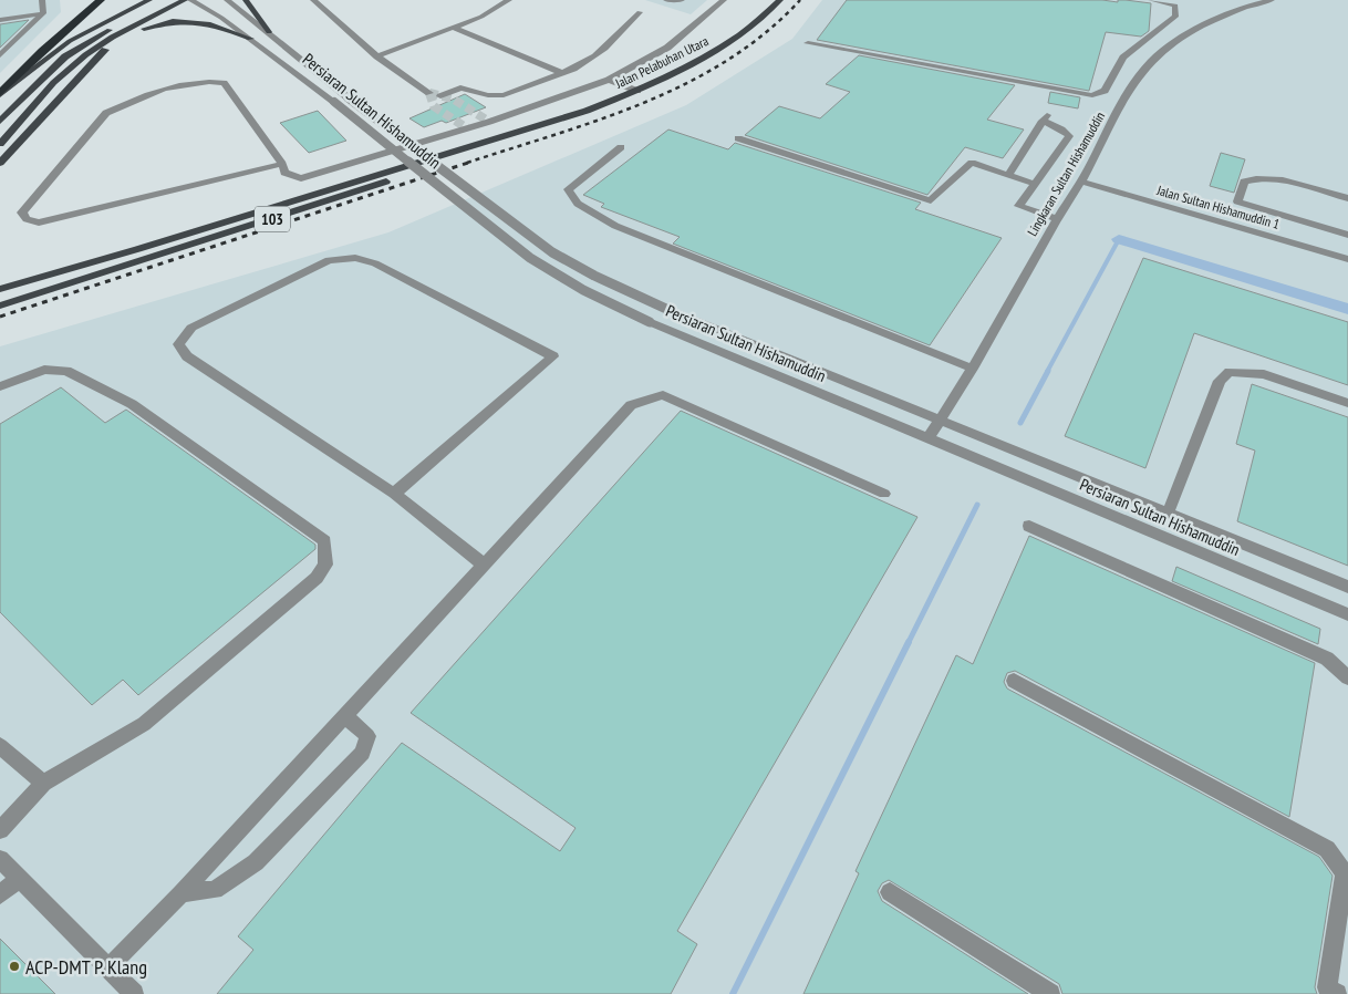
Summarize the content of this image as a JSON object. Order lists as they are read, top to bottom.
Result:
{
  "streets": {
    "main road": ["Jalan Pelabuhan Utara", "103"],
    "street": ["Persiaran Sultan Hishamuddin", "Lingkaran Sultan Hishamuddin", "Jalan Sultan Hishamuddin 1"]
  },
  "crossings": [
    ["Jalan Pelabuhan Utara", "103"],
    ["Persiaran Sultan Hishamuddin", "Lingkaran Sultan Hishamuddin"],
    ["Lingkaran Sultan Hishamuddin", "Jalan Sultan Hishamuddin 1"]
  ],
  "places": ["ACP-DMT P. Klang"]
}
